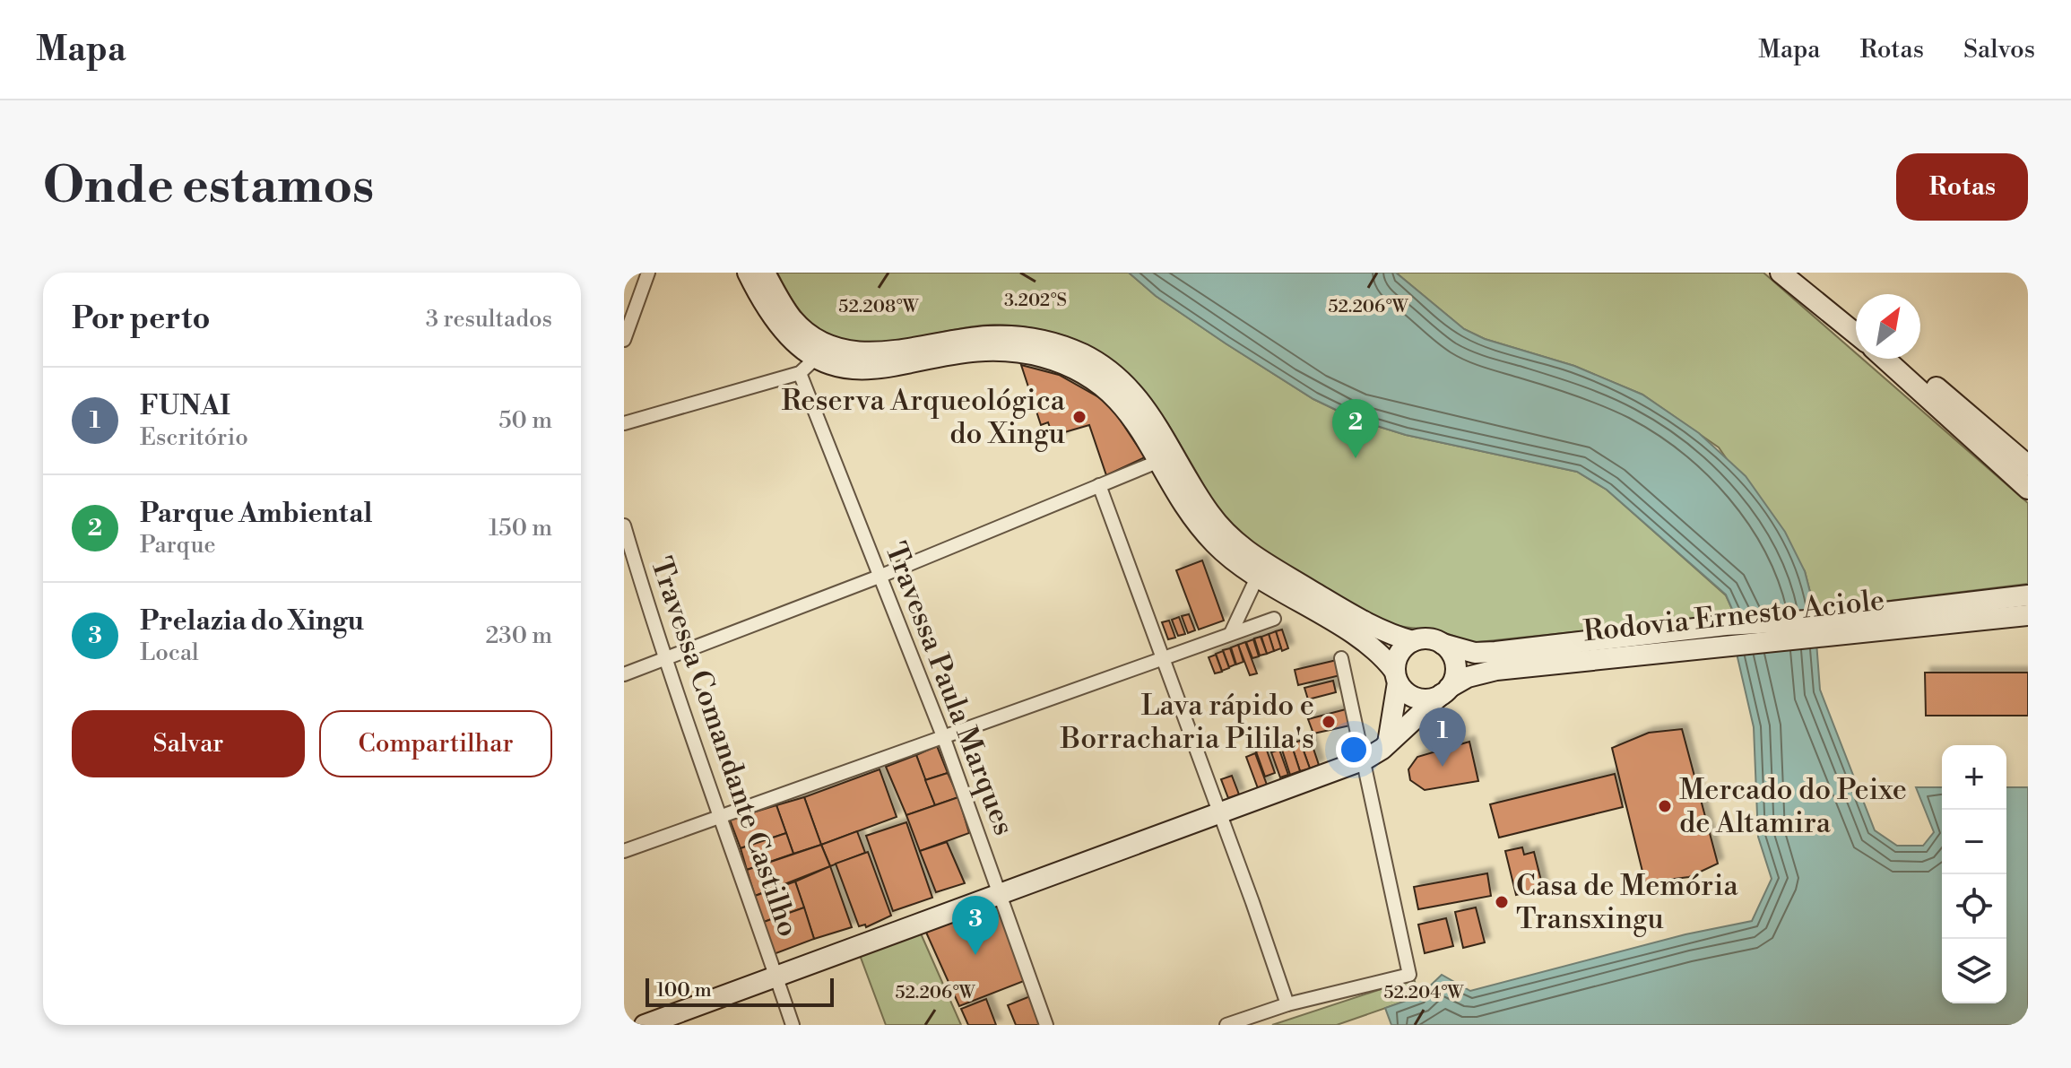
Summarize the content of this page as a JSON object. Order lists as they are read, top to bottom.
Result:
{
  "streets": {
    "main road": ["Rodovia Ernesto Aciole"],
    "street": ["Travessa Paula Marques", "Travessa Comandante Castilho"]
  },
  "places": [
    "Reserva Arqueológica do Xingu",
    "Lava rápido e Borracharia Pilila's",
    "Mercado do Peixe de Altamira",
    "Casa de Memória Transxingu"
  ],
  "scale_bar": "100 m",
  "north": "top right",
  "page": {
    "header": "Mapa",
    "nav": ["Mapa", "Rotas", "Salvos"],
    "buttons": [
      "Rotas",
      ["Salvar", "Compartilhar"]
    ],
    "title": "Onde estamos",
    "heading": ["Por perto", "3 resultados"],
    "list": [
      {
        "mark": "1",
        "name": "FUNAI",
        "note": "Escritório",
        "value": "50 m"
      },
      {
        "mark": "2",
        "name": "Parque Ambiental",
        "note": "Parque",
        "value": "150 m"
      },
      {
        "mark": "3",
        "name": "Prelazia do Xingu",
        "note": "Local",
        "value": "230 m"
      }
    ],
    "pins": ["2", "1", "3"],
    "map_buttons": ["+", "−"],
    "scale": "100 m"
  },
  "coordinates": [
    "3.202°S",
    "52.208°W",
    "52.206°W",
    "52.204°W"
  ]
}
